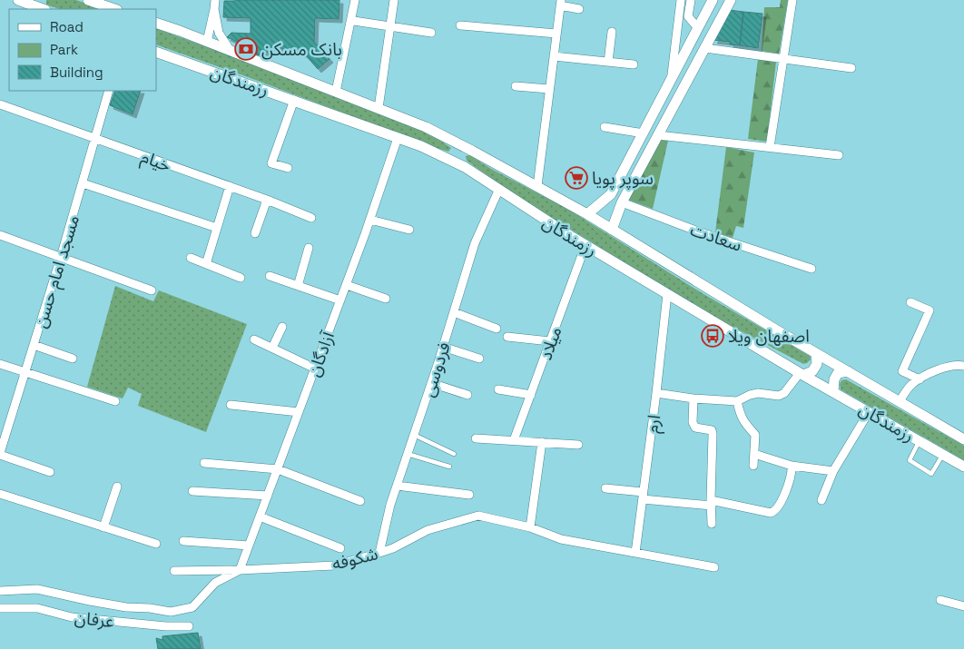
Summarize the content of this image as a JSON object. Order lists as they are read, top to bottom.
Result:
{
  "streets": {
    "main road": ["رزمندگان"],
    "street": [
      "خیام",
      "سعادت",
      "مسجد امام حسن",
      "میلاد",
      "آزادگان",
      "فردوسی",
      "ارم",
      "شکوفه",
      "عرفان"
    ]
  },
  "crossings": [
    ["رزمندگان", "میلاد"],
    ["رزمندگان", "آزادگان"],
    ["رزمندگان", "فردوسی"],
    ["رزمندگان", "ارم"],
    ["خیام", "مسجد امام حسن"],
    ["آزادگان", "شکوفه"],
    ["فردوسی", "شکوفه"],
    ["ارم", "شکوفه"]
  ],
  "places": {
    "bank": ["بانک مسکن"],
    "supermarket": ["سوپر پویا"],
    "bus stop": ["اصفهان ویلا"]
  },
  "legend": ["Road", "Park", "Building"]
}
